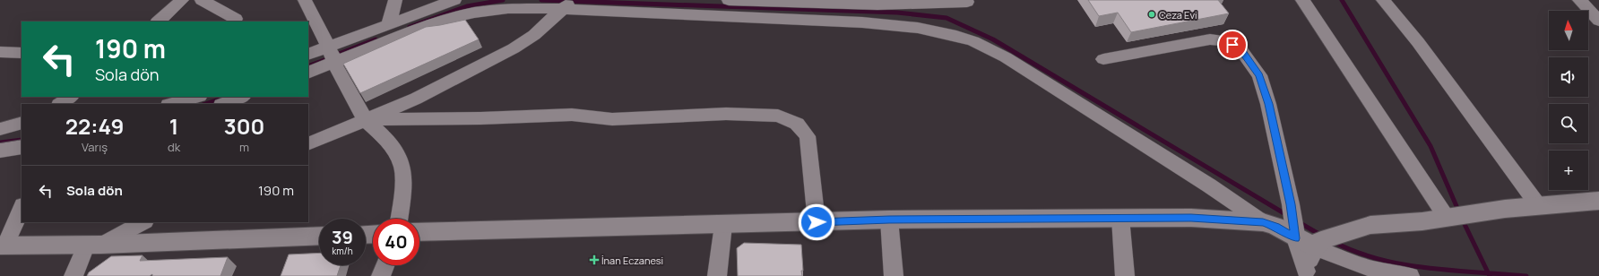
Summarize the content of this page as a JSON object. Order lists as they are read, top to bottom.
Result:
{
  "places": {
    "other": ["Ceza Evi"],
    "health": ["İnan Eczanesi"]
  },
  "north": "top",
  "page": {
    "map_buttons": "+",
    "turn": ["190 m", "Sola dön"],
    "eta": [
      "22:49",
      "Varış",
      "1",
      "dk",
      "300",
      "m"
    ],
    "list": [
      {
        "name": "Sola dön",
        "value": "190 m"
      }
    ],
    "speed": "39 km/h",
    "limit": "40"
  }
}
